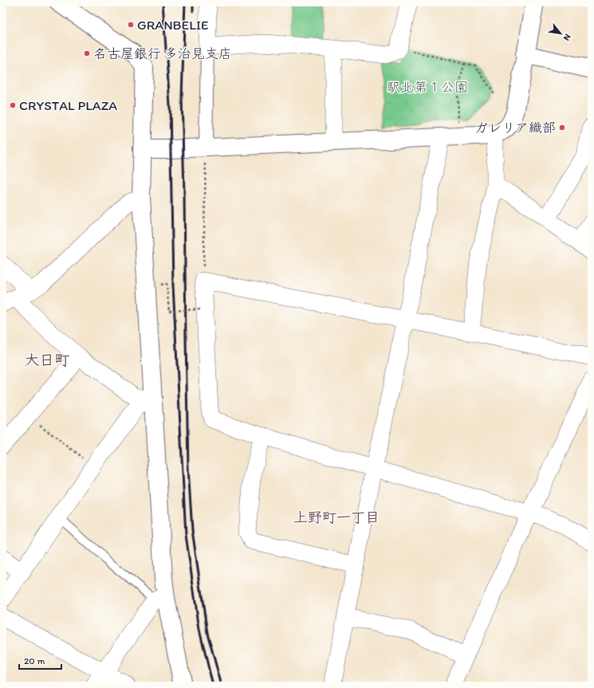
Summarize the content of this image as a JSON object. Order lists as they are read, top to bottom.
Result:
{
  "districts": ["大日町", "上野町一丁目"],
  "parks": ["駅北第１公園"],
  "places": [
    "GRANBELIE",
    "名古屋銀行 多治見支店",
    "CRYSTAL PLAZA",
    "ガレリア織部"
  ],
  "scale_bar": "20 m",
  "north": "bottom right"
}
